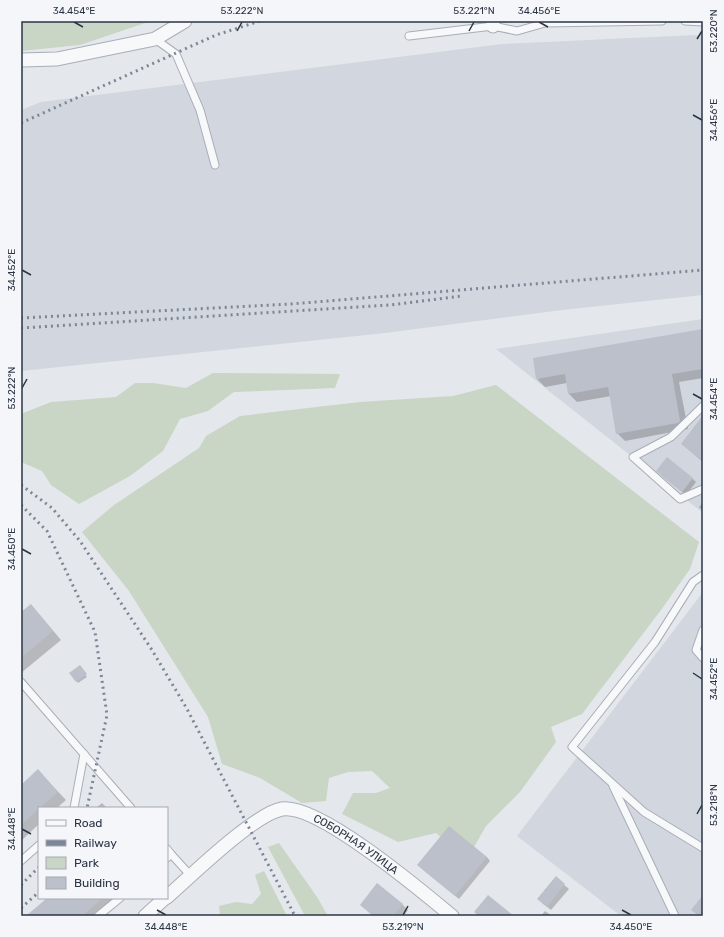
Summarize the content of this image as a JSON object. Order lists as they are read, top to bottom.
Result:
{
  "streets": {
    "street": ["СОБОРНАЯ УЛИЦА"]
  },
  "legend": [
    "Road",
    "Railway",
    "Park",
    "Building"
  ],
  "coordinates": [
    "34.454°E",
    "53.222°N",
    "53.221°N",
    "34.456°E",
    "53.220°N",
    "34.452°E",
    "34.450°E",
    "53.218°N",
    "34.448°E",
    "53.219°N"
  ]
}
